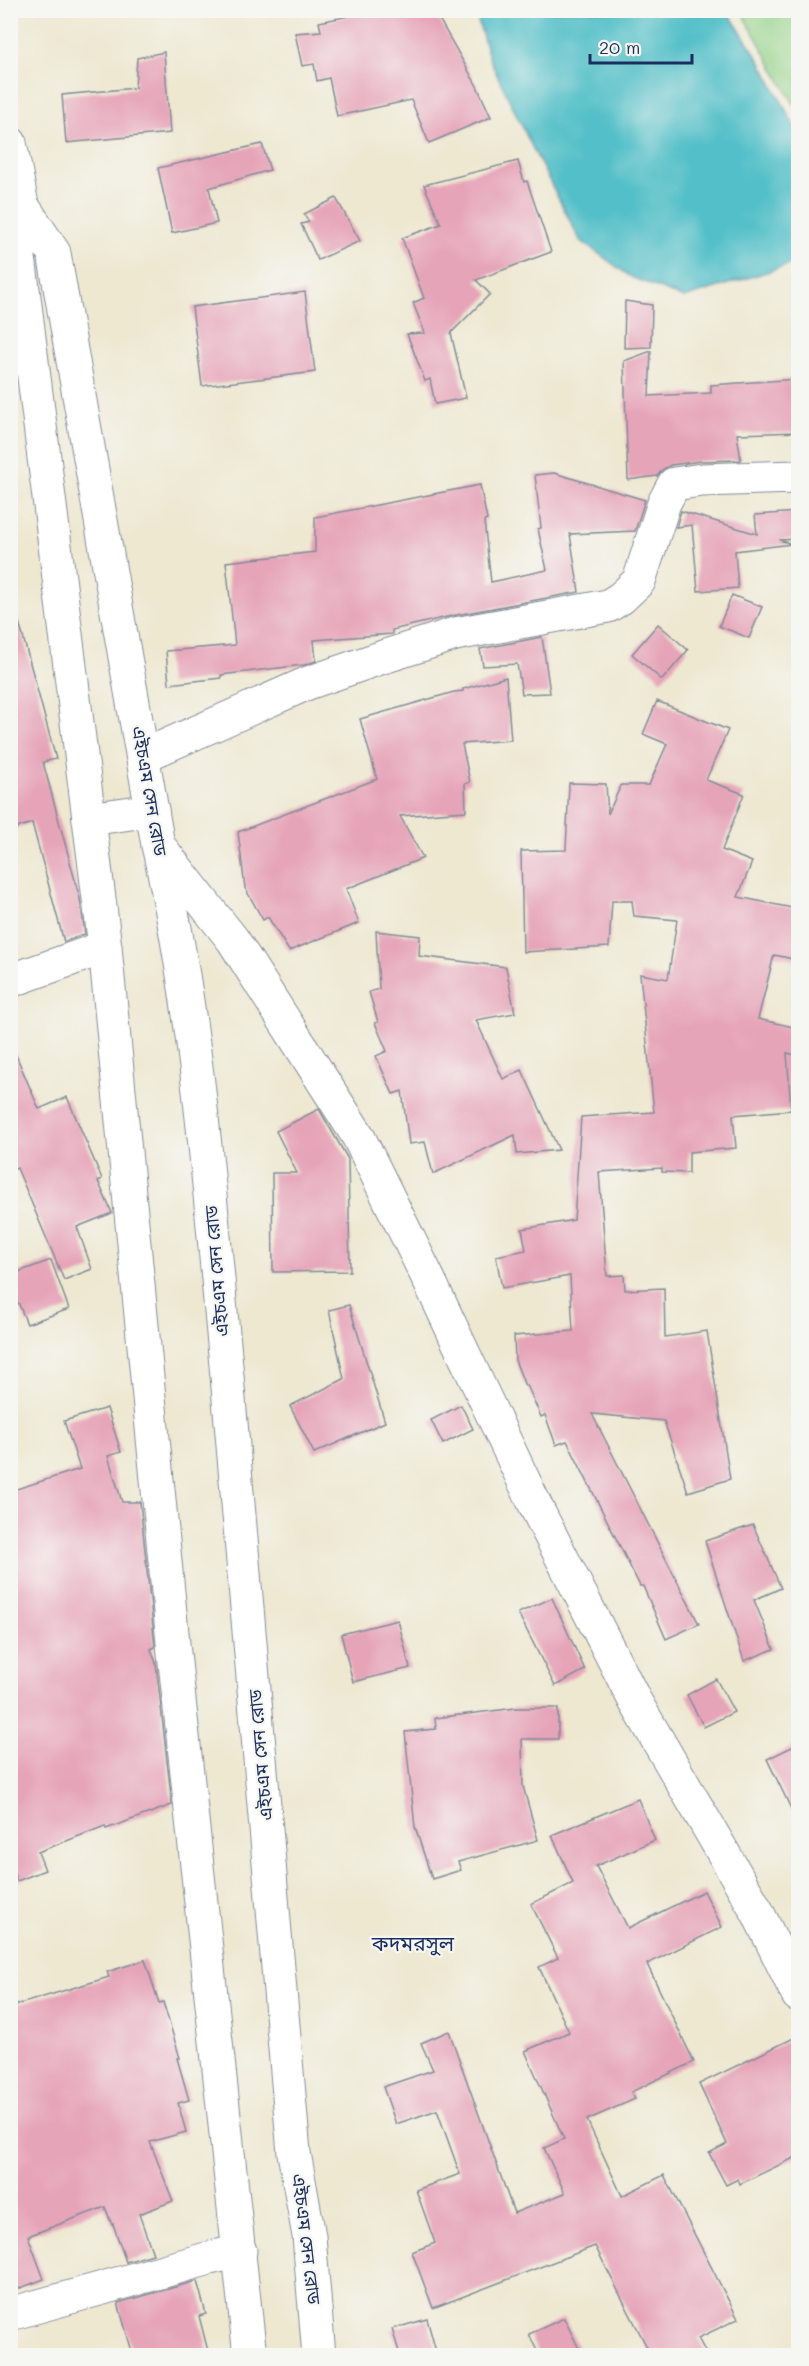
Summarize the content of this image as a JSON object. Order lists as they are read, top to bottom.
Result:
{
  "streets": {
    "main road": ["এইচএম সেন রোড"]
  },
  "districts": ["কদমরসুল"],
  "scale_bar": "20 m"
}
